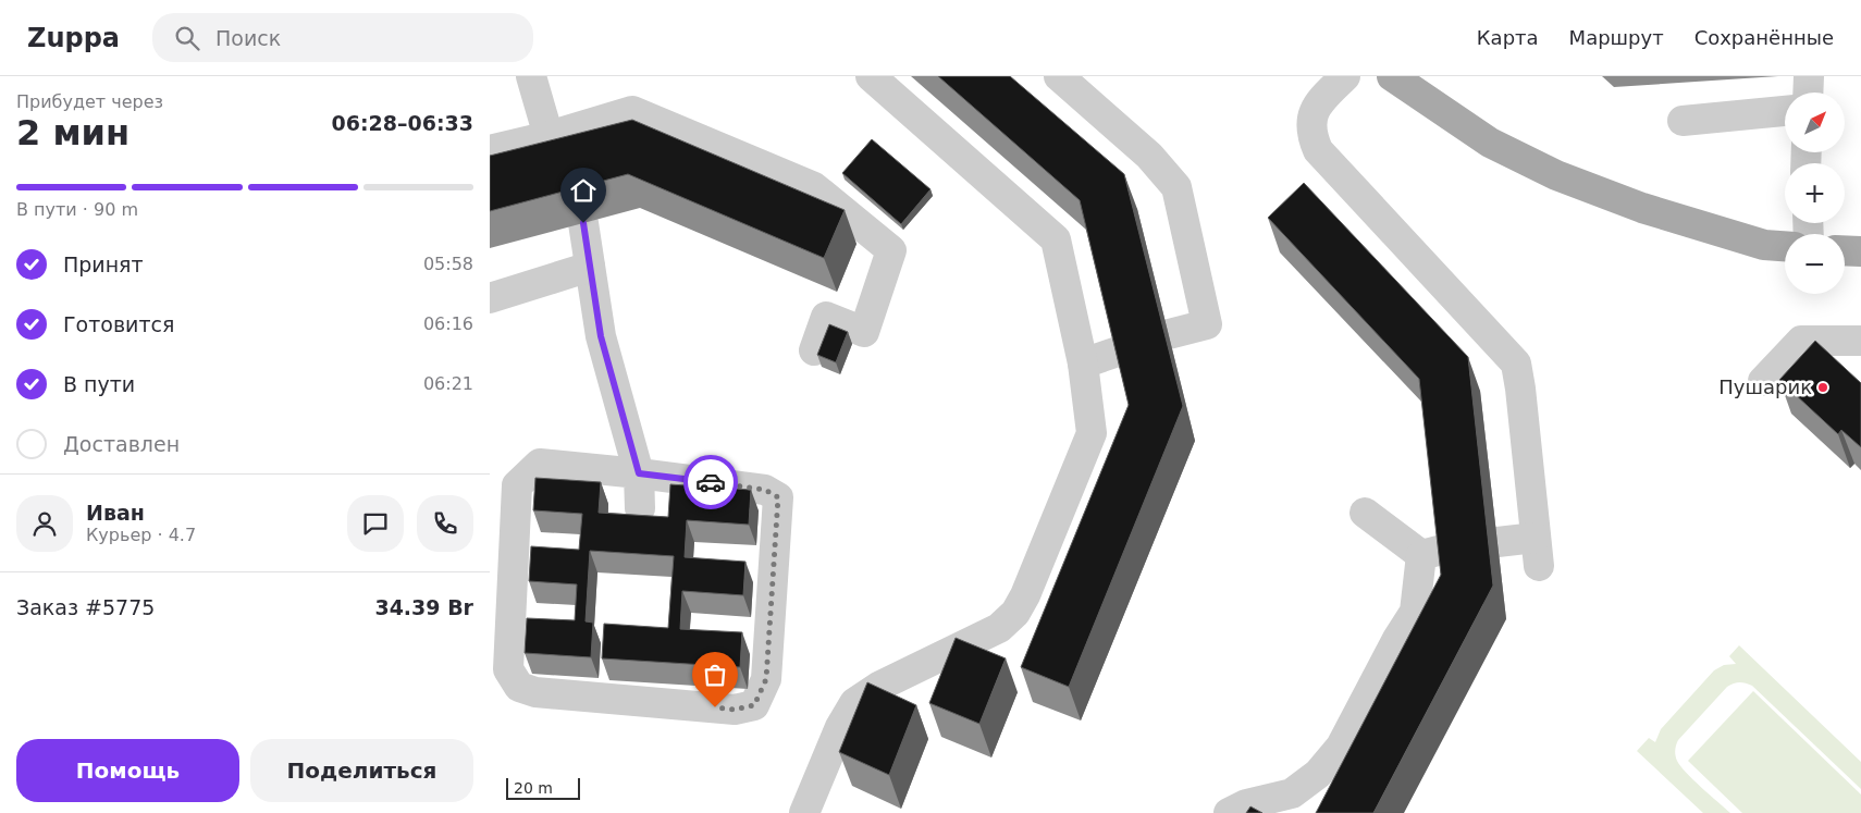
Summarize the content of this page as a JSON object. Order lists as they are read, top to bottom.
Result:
{
  "places": ["Пушарик"],
  "scale_bar": "20 m",
  "north": "top right",
  "page": {
    "header": "Zuppa",
    "search": "Поиск",
    "nav": ["Карта", "Маршрут", "Сохранённые"],
    "heading": ["2 мин", "Прибудет через", "06:28–06:33"],
    "panel": [
      "Иван",
      "Курьер · 4.7",
      "Заказ #5775",
      "34.39 Br"
    ],
    "map_buttons": ["+", "−"],
    "bar": "В пути · 90 m",
    "list": [
      ["Принят", "05:58"],
      ["Готовится", "06:16"],
      ["В пути", "06:21"],
      "Доставлен"
    ],
    "buttons": ["Помощь", "Поделиться"],
    "scale": "20 m"
  }
}
